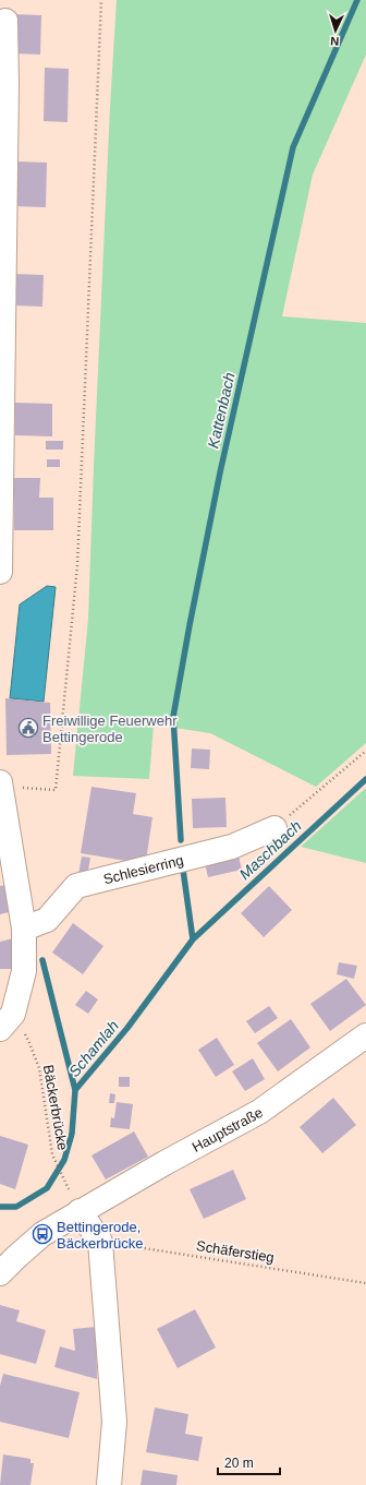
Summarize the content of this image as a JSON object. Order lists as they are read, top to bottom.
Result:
{
  "streets": {
    "street": ["Schlesierring", "Hauptstraße"],
    "path": ["Bäckerbrücke", "Schäferstieg"]
  },
  "water": ["Kattenbach", "Maschbach", "Schamlah"],
  "places": {
    "public building": ["Freiwillige Feuerwehr Bettingerode"],
    "bus stop": ["Bettingerode, Bäckerbrücke"]
  },
  "scale_bar": "20 m",
  "north": "bottom"
}
